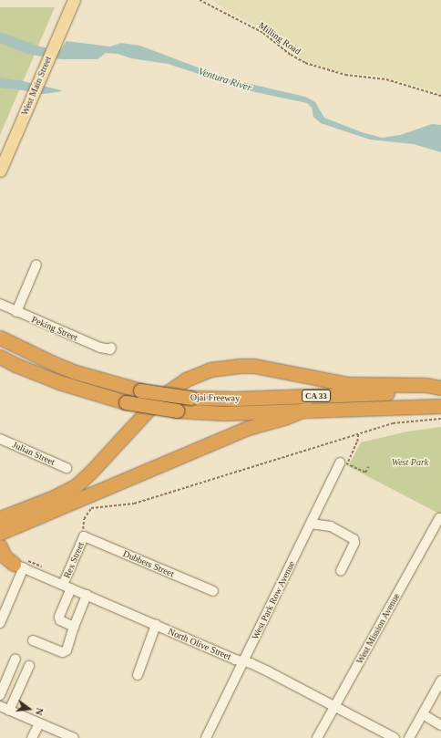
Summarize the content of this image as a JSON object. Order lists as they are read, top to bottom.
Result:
{
  "streets": {
    "highway": ["CA 33", "Ojai Freeway"],
    "main road": ["West Main Street"],
    "street": [
      "Peking Street",
      "Julian Street",
      "Rex Street",
      "Dubbers Street",
      "West Park Row Avenue",
      "West Mission Avenue",
      "North Olive Street"
    ],
    "path": ["Milling Road"]
  },
  "crossings": [
    ["Rex Street", "Dubbers Street"],
    ["Rex Street", "North Olive Street"],
    ["West Park Row Avenue", "North Olive Street"],
    ["West Mission Avenue", "North Olive Street"]
  ],
  "water": ["Ventura River"],
  "parks": ["West Park"],
  "north": "right"
}
